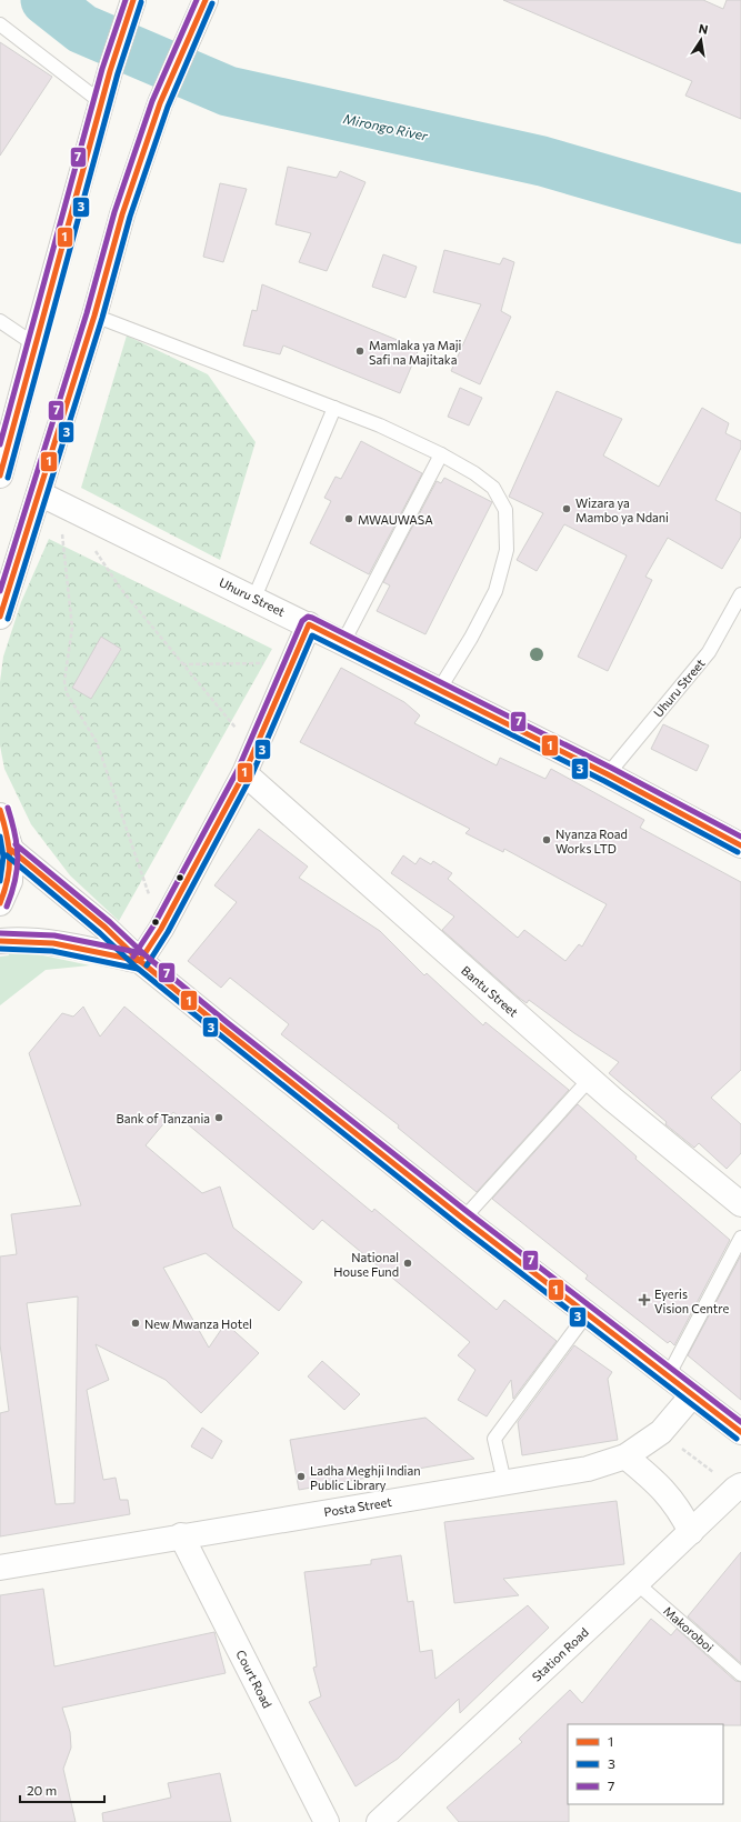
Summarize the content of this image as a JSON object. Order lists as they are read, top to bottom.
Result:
{
  "streets": {
    "main road": [
      "Uhuru Street",
      "Bantu Street",
      "Posta Street",
      "Station Road",
      "Court Road"
    ],
    "lane": ["Makoroboi"]
  },
  "crossings": [
    ["Posta Street", "Court Road"],
    ["Makoroboi", "Station Road"]
  ],
  "water": ["Mirongo River"],
  "places": {
    "other": [
      "Mamlaka ya Maji Safi na Majitaka",
      "Wizara ya Mambo ya Ndani",
      "MWAUWASA",
      "Nyanza Road Works LTD",
      "Bank of Tanzania",
      "National House Fund",
      "New Mwanza Hotel",
      "Ladha Meghji Indian Public Library"
    ],
    "health": ["Eyeris Vision Centre"]
  },
  "lines": ["transit line 1", "transit line 7", "transit line 3"],
  "legend": ["1", "3", "7"],
  "scale_bar": "20 m",
  "north": "top"
}
